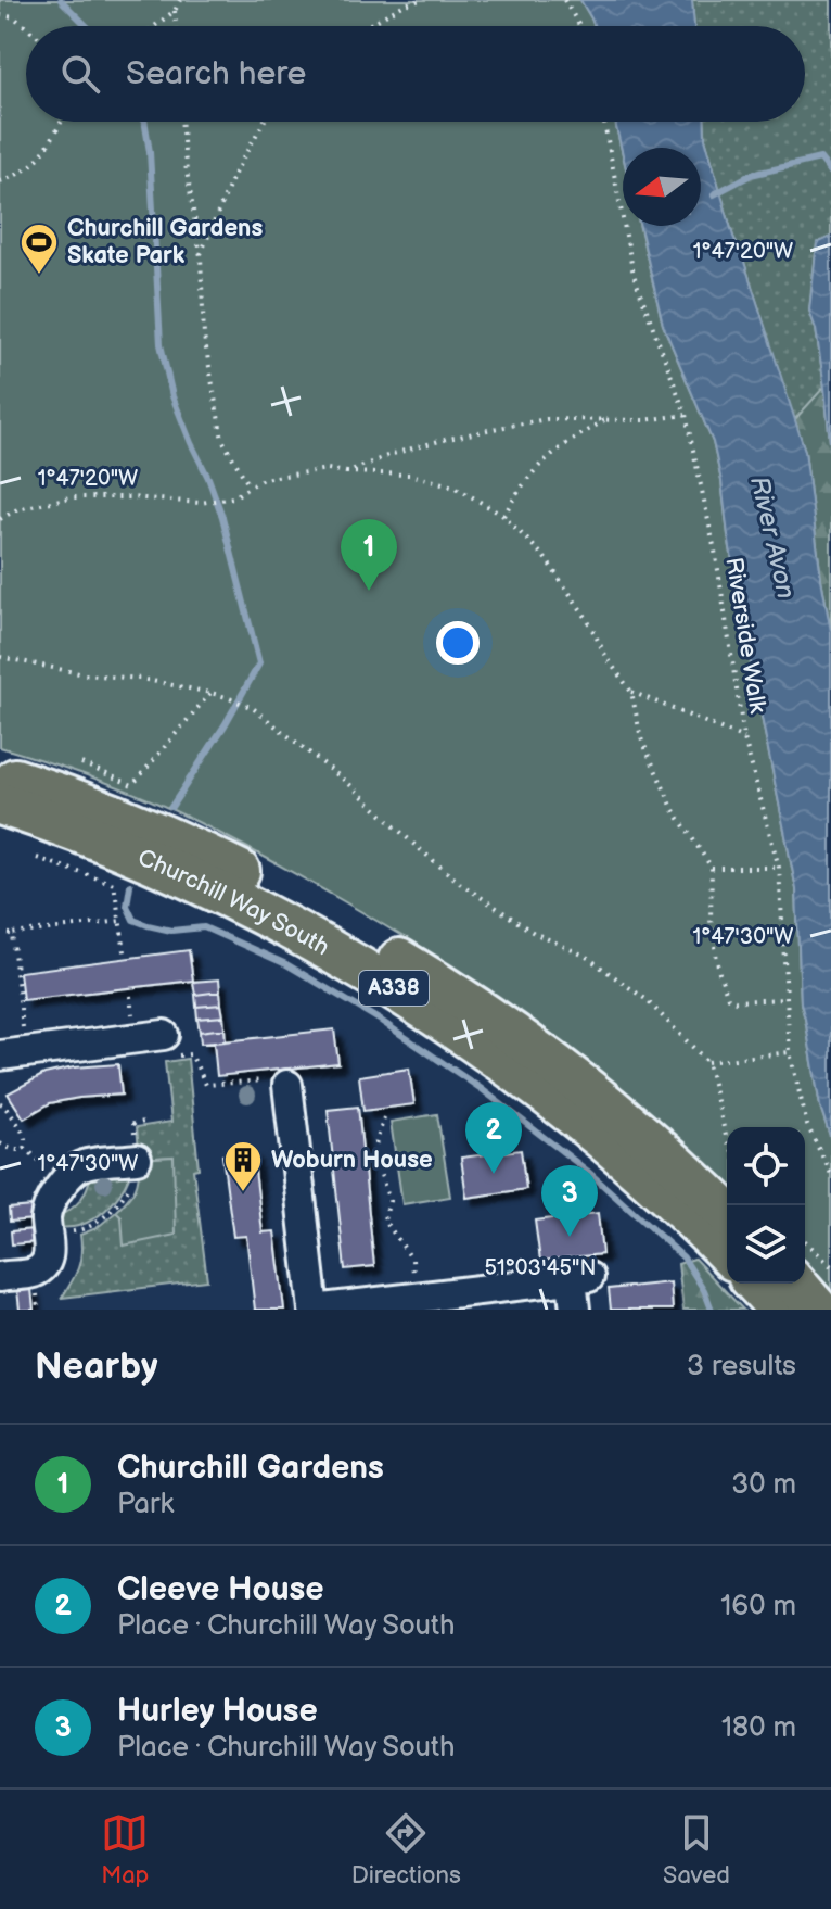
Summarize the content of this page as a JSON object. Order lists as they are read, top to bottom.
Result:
{
  "streets": {
    "highway": ["Churchill Way South", "A338"],
    "path": ["Riverside Walk"]
  },
  "water": ["River Avon"],
  "places": {
    "sports": ["Churchill Gardens Skate Park"],
    "building": ["Woburn House"]
  },
  "north": "left",
  "page": {
    "search": "Search here",
    "pins": ["1", "2", "3"],
    "heading": ["Nearby", "3 results"],
    "list": [
      {
        "mark": "1",
        "name": "Churchill Gardens",
        "note": "Park",
        "value": "30 m"
      },
      {
        "mark": "2",
        "name": "Cleeve House",
        "note": "Place · Churchill Way South",
        "value": "160 m"
      },
      {
        "mark": "3",
        "name": "Hurley House",
        "note": "Place · Churchill Way South",
        "value": "180 m"
      }
    ],
    "nav": ["Map", "Directions", "Saved"]
  },
  "coordinates": ["1°47'20\"W", "1°47'30\"W", "51°03'45\"N"]
}
